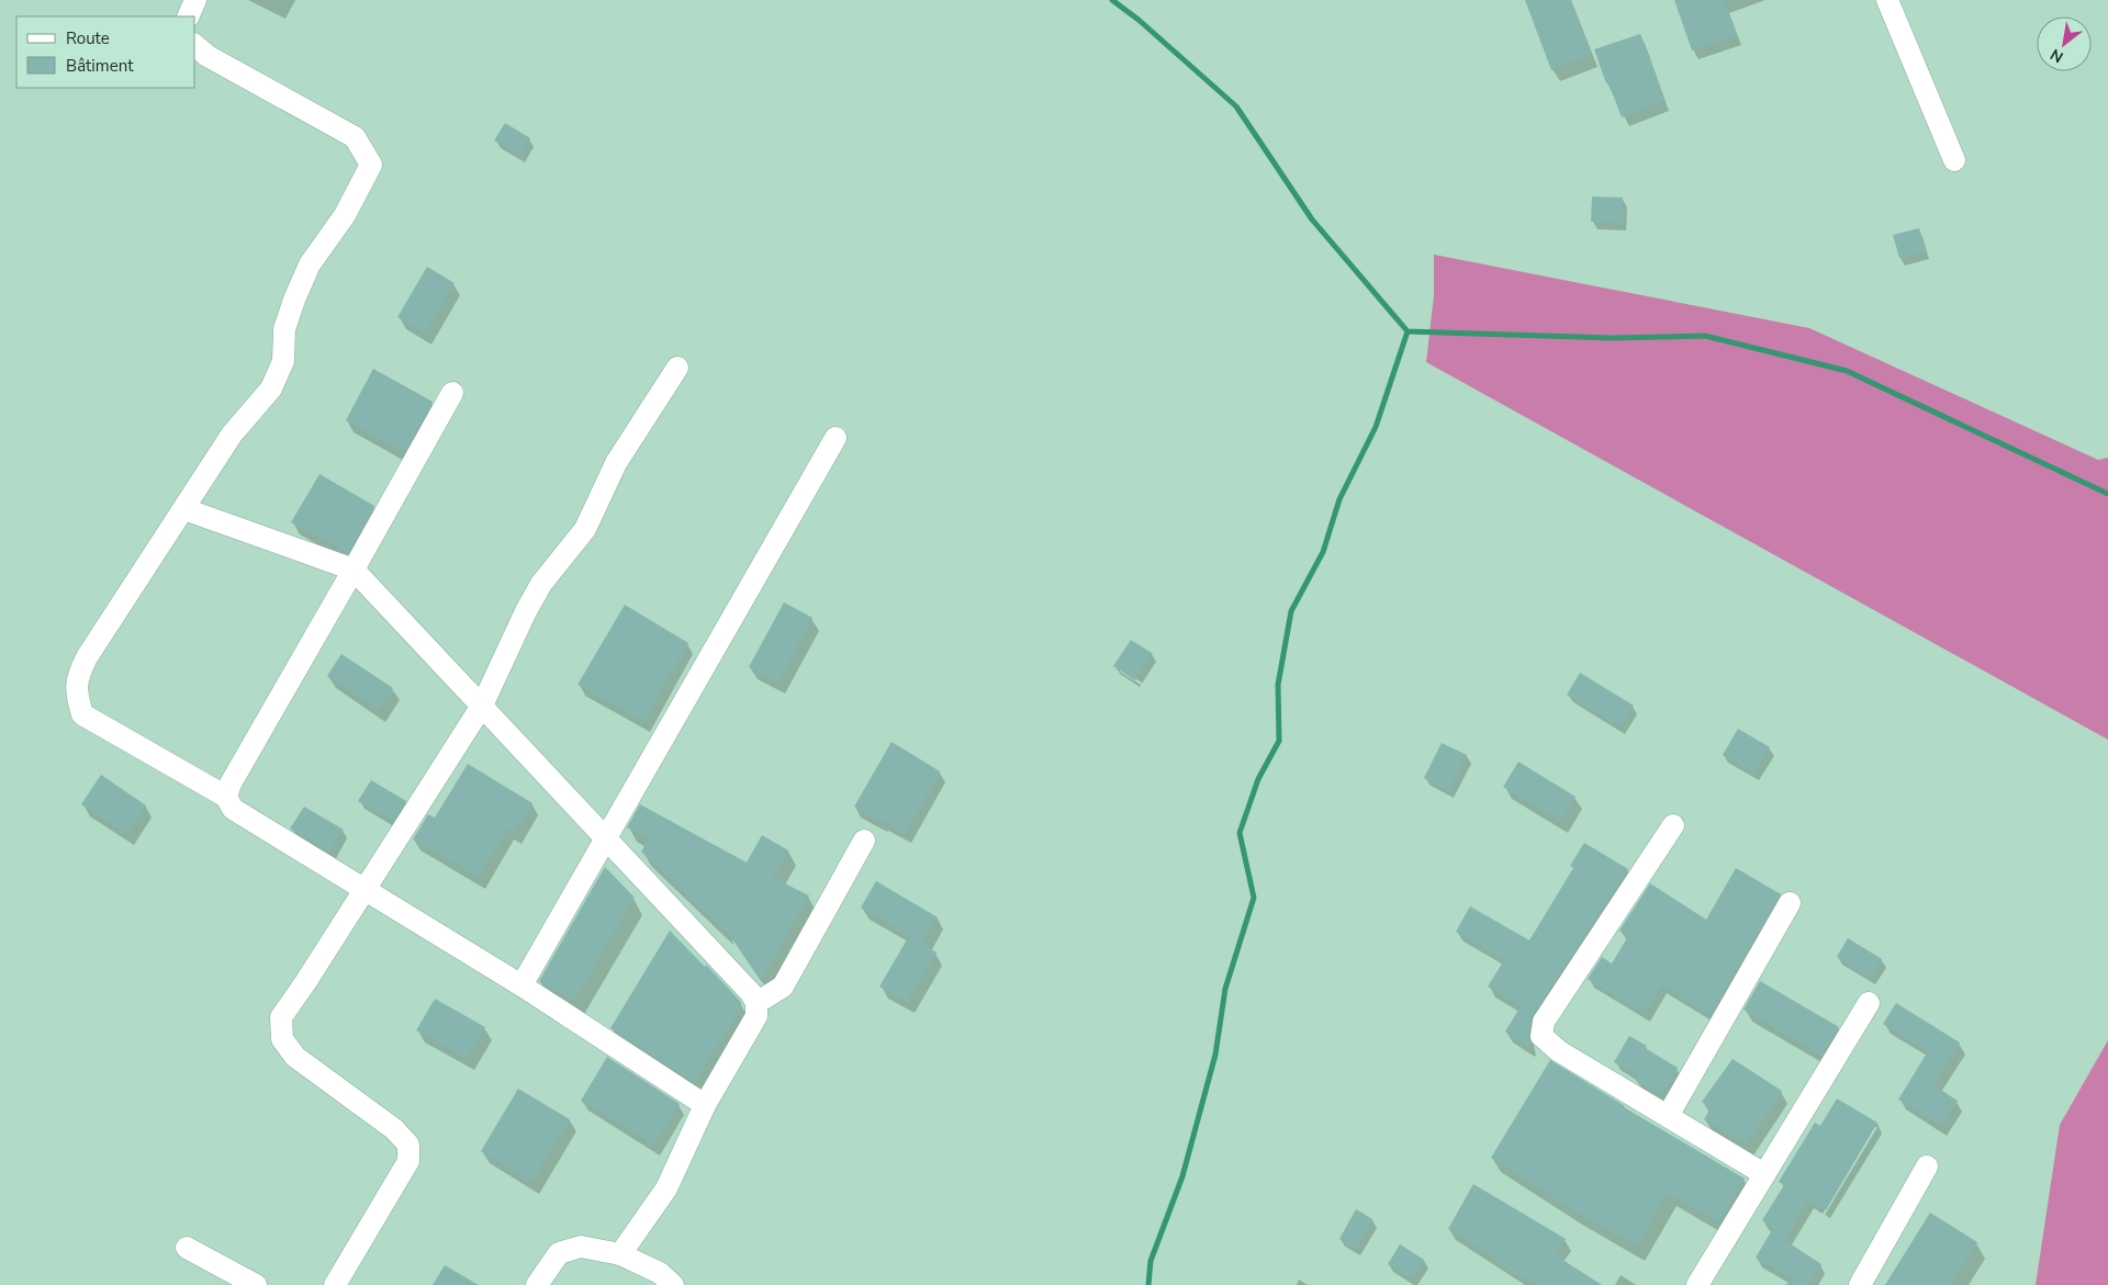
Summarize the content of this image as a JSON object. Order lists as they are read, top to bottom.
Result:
{
  "legend": ["Route", "Bâtiment"],
  "north": "bottom left"
}
